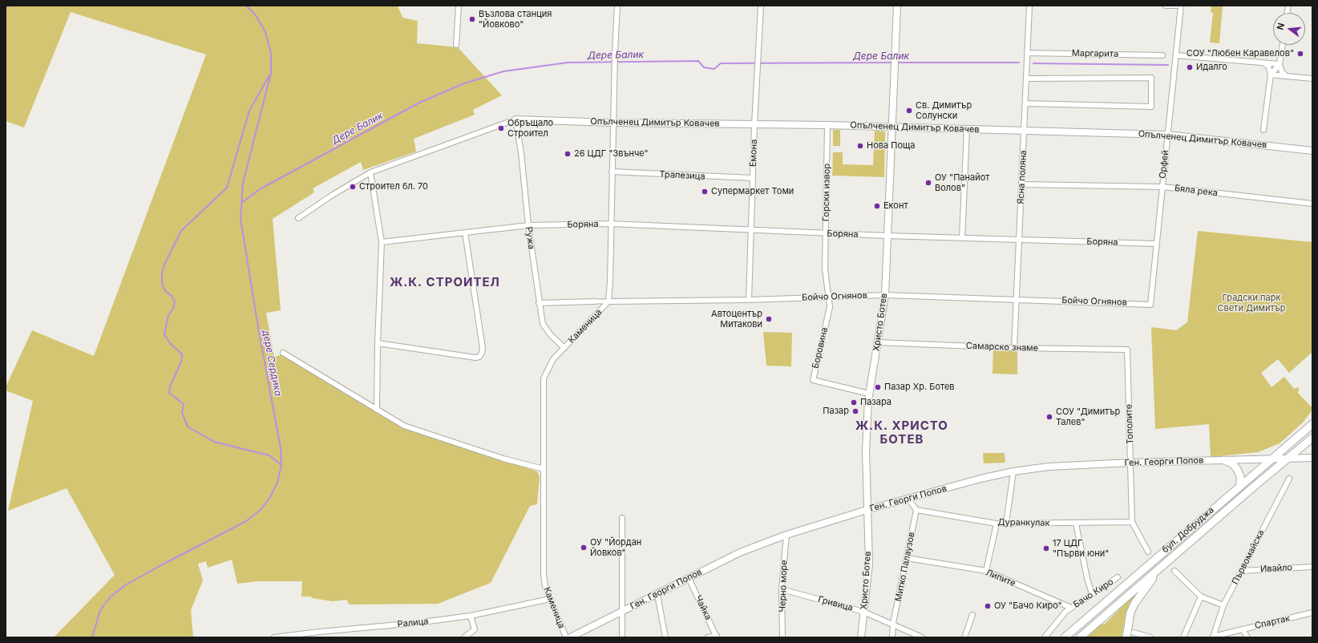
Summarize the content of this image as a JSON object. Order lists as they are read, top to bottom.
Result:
{
  "streets": {
    "main road": ["бул. Добруджа"],
    "street": [
      "Маргарита",
      "Опълченец Димитър Ковачев",
      "Емона",
      "Орфей",
      "Трапезица",
      "Ясна поляна",
      "Бяла река",
      "Горски извор",
      "Боряна",
      "Ружа",
      "Бойчо Огнянов",
      "Христо Ботев",
      "Каменица",
      "Самарско знаме",
      "Боровина",
      "Тополите",
      "Ген. Георги Попов",
      "Дуранкулак",
      "Първомайска",
      "Митко Палаузов",
      "Ивайло",
      "Липите",
      "Черно море",
      "Бачо Киро",
      "Гривица",
      "Чайка",
      "Спартак",
      "Ралица"
    ]
  },
  "crossings": [
    ["Маргарита", "Ясна поляна"],
    ["Опълченец Димитър Ковачев", "Емона"],
    ["Опълченец Димитър Ковачев", "Орфей"],
    ["Опълченец Димитър Ковачев", "Ясна поляна"],
    ["Опълченец Димитър Ковачев", "Горски извор"],
    ["Опълченец Димитър Ковачев", "Ружа"],
    ["Опълченец Димитър Ковачев", "Христо Ботев"],
    ["Опълченец Димитър Ковачев", "Каменица"],
    ["Емона", "Трапезица"],
    ["Емона", "Боряна"],
    ["Емона", "Бойчо Огнянов"],
    ["Орфей", "Бяла река"],
    ["Орфей", "Боряна"],
    ["Орфей", "Бойчо Огнянов"],
    ["Трапезица", "Каменица"],
    ["Ясна поляна", "Бяла река"],
    ["Ясна поляна", "Боряна"],
    ["Ясна поляна", "Бойчо Огнянов"],
    ["Ясна поляна", "Самарско знаме"],
    ["Горски извор", "Боряна"],
    ["Горски извор", "Бойчо Огнянов"],
    ["Горски извор", "Боровина"],
    ["Боряна", "Ружа"],
    ["Боряна", "Христо Ботев"],
    ["Боряна", "Каменица"],
    ["Ружа", "Бойчо Огнянов"],
    ["Ружа", "Каменица"],
    ["Бойчо Огнянов", "Христо Ботев"],
    ["Бойчо Огнянов", "Каменица"],
    ["Бойчо Огнянов", "Боровина"],
    ["Христо Ботев", "Самарско знаме"],
    ["Христо Ботев", "Боровина"],
    ["Христо Ботев", "Ген. Георги Попов"],
    ["Христо Ботев", "Гривица"],
    ["Каменица", "Ралица"],
    ["Самарско знаме", "Тополите"],
    ["Тополите", "Ген. Георги Попов"],
    ["Тополите", "Дуранкулак"],
    ["Ген. Георги Попов", "бул. Добруджа"],
    ["Ген. Георги Попов", "Черно море"],
    ["Ген. Георги Попов", "Чайка"],
    ["Дуранкулак", "Митко Палаузов"],
    ["Първомайска", "Ивайло"],
    ["Първомайска", "Спартак"],
    ["Митко Палаузов", "Липите"],
    ["Митко Палаузов", "Гривица"],
    ["Липите", "Бачо Киро"],
    ["Черно море", "Гривица"]
  ],
  "districts": ["Ж.К. СТРОИТЕЛ", "Ж.К. ХРИСТО БОТЕВ"],
  "water": ["Дере Балик", "дере Сердика"],
  "parks": ["Градски парк Свети Димитър"],
  "places": [
    "Възлова станция \"Йовково\"",
    "СОУ \"Любен Каравелов\"",
    "Идалго",
    "Св. Димитър Солунски",
    "Обръщало Строител",
    "Нова Поща",
    "26 ЦДГ \"Звънче\"",
    "ОУ \"Панайот Волов\"",
    "Строител бл. 70",
    "Супермаркет Томи",
    "Еконт",
    "Автоцентър Митакови",
    "Пазар Хр. Ботев",
    "Пазара",
    "Пазар",
    "СОУ \"Димитър Талев\"",
    "ОУ \"Йордан Йовков\"",
    "17 ЦДГ \"Първи юни\"",
    "ОУ \"Бачо Киро\""
  ],
  "north": "left"
}
